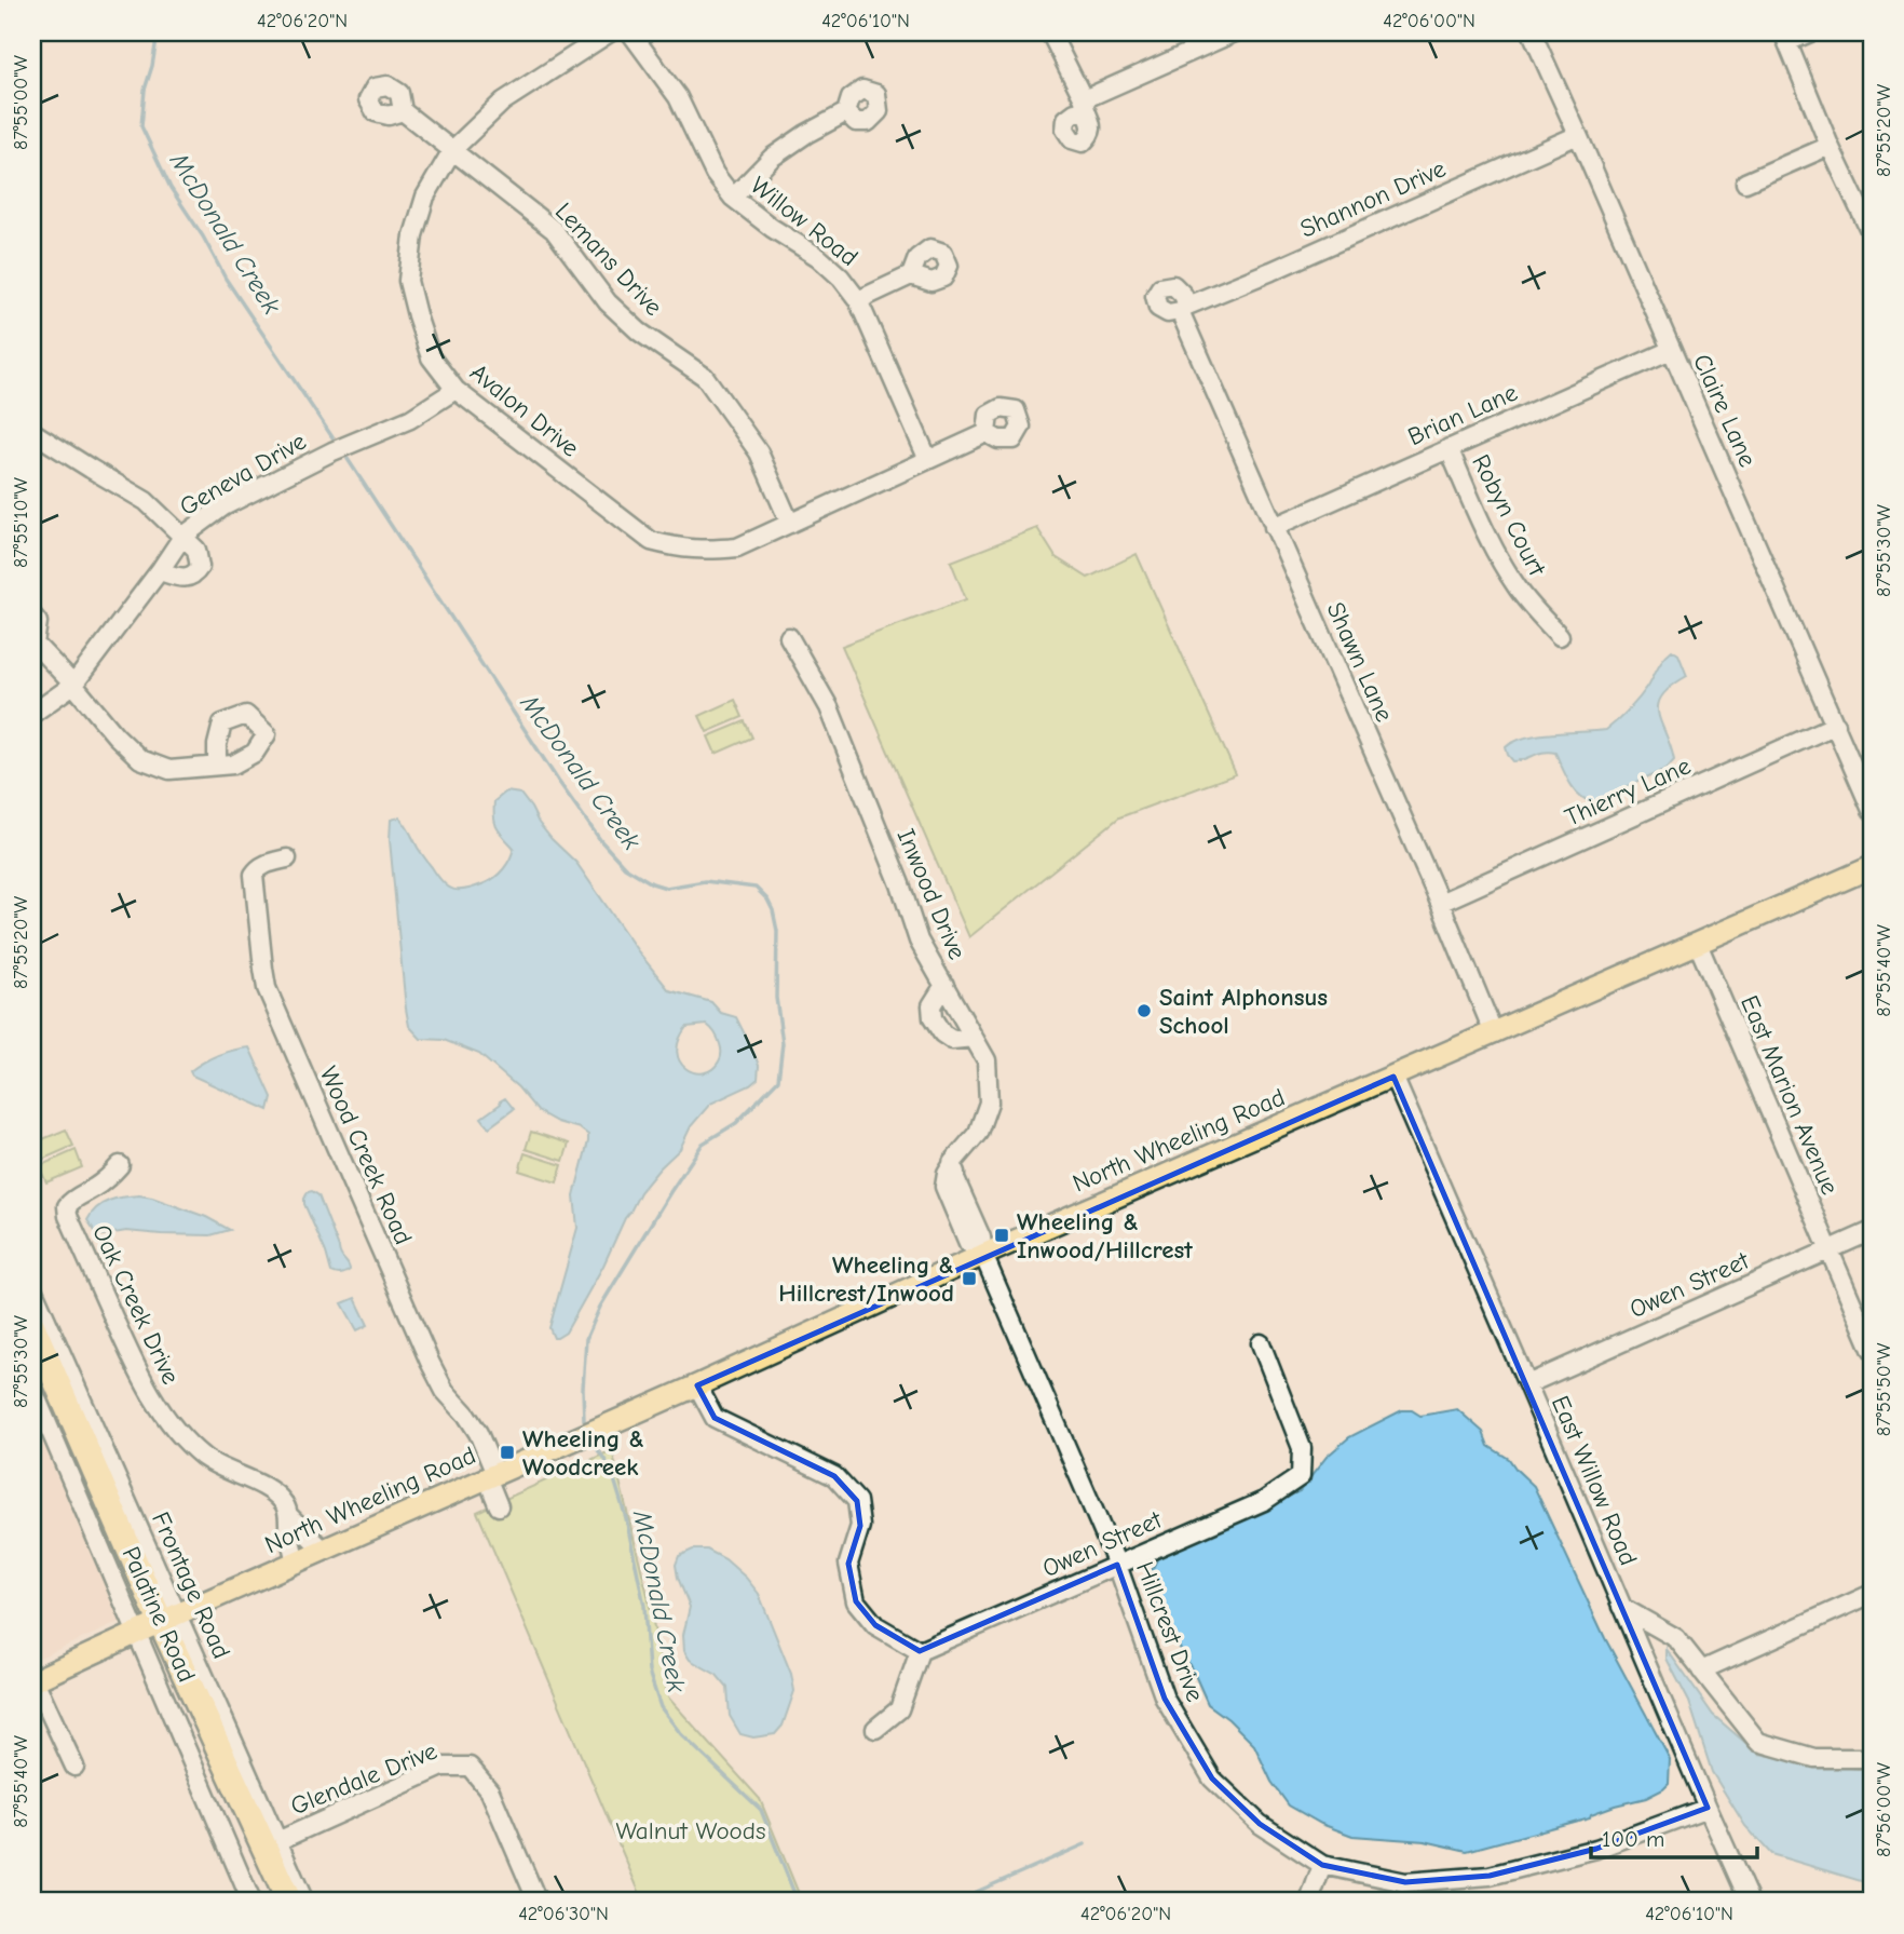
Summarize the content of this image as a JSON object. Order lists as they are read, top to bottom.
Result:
{
  "streets": {
    "highway": ["Palatine Road"],
    "main road": ["North Wheeling Road"],
    "street": [
      "Shannon Drive",
      "Willow Road",
      "Lemans Drive",
      "Avalon Drive",
      "Claire Lane",
      "Brian Lane",
      "Geneva Drive",
      "Robyn Court",
      "Shawn Lane",
      "Thierry Lane",
      "Inwood Drive",
      "East Marion Avenue",
      "Wood Creek Road",
      "Owen Street",
      "Oak Creek Drive",
      "East Willow Road",
      "Frontage Road",
      "Hillcrest Drive",
      "Glendale Drive"
    ]
  },
  "crossings": [
    ["Shannon Drive", "Claire Lane"],
    ["Shannon Drive", "Shawn Lane"],
    ["Willow Road", "Avalon Drive"],
    ["Lemans Drive", "Avalon Drive"],
    ["Avalon Drive", "Geneva Drive"],
    ["Claire Lane", "Brian Lane"],
    ["Claire Lane", "Thierry Lane"],
    ["Brian Lane", "Robyn Court"],
    ["Brian Lane", "Shawn Lane"],
    ["Shawn Lane", "Thierry Lane"],
    ["Shawn Lane", "North Wheeling Road"],
    ["Inwood Drive", "North Wheeling Road"],
    ["Inwood Drive", "Hillcrest Drive"],
    ["East Marion Avenue", "North Wheeling Road"],
    ["East Marion Avenue", "Owen Street"],
    ["North Wheeling Road", "Wood Creek Road"],
    ["North Wheeling Road", "Oak Creek Drive"],
    ["North Wheeling Road", "East Willow Road"],
    ["North Wheeling Road", "Frontage Road"],
    ["North Wheeling Road", "Palatine Road"],
    ["North Wheeling Road", "Hillcrest Drive"],
    ["Owen Street", "East Willow Road"],
    ["Owen Street", "Hillcrest Drive"],
    ["East Willow Road", "Hillcrest Drive"],
    ["Frontage Road", "Palatine Road"],
    ["Frontage Road", "Glendale Drive"]
  ],
  "water": ["McDonald Creek"],
  "parks": ["Walnut Woods"],
  "places": {
    "other": ["Saint Alphonsus School"],
    "transit": ["Wheeling & Inwood/Hillcrest", "Wheeling & Hillcrest/Inwood", "Wheeling & Woodcreek"]
  },
  "scale_bar": "100 m",
  "coordinates": [
    "42°06'20\"N",
    "42°06'10\"N",
    "42°06'00\"N",
    "87°55'00\"W",
    "87°55'20\"W",
    "87°55'10\"W",
    "87°55'30\"W",
    "87°55'40\"W",
    "87°55'50\"W",
    "87°56'00\"W",
    "42°06'30\"N"
  ]
}
